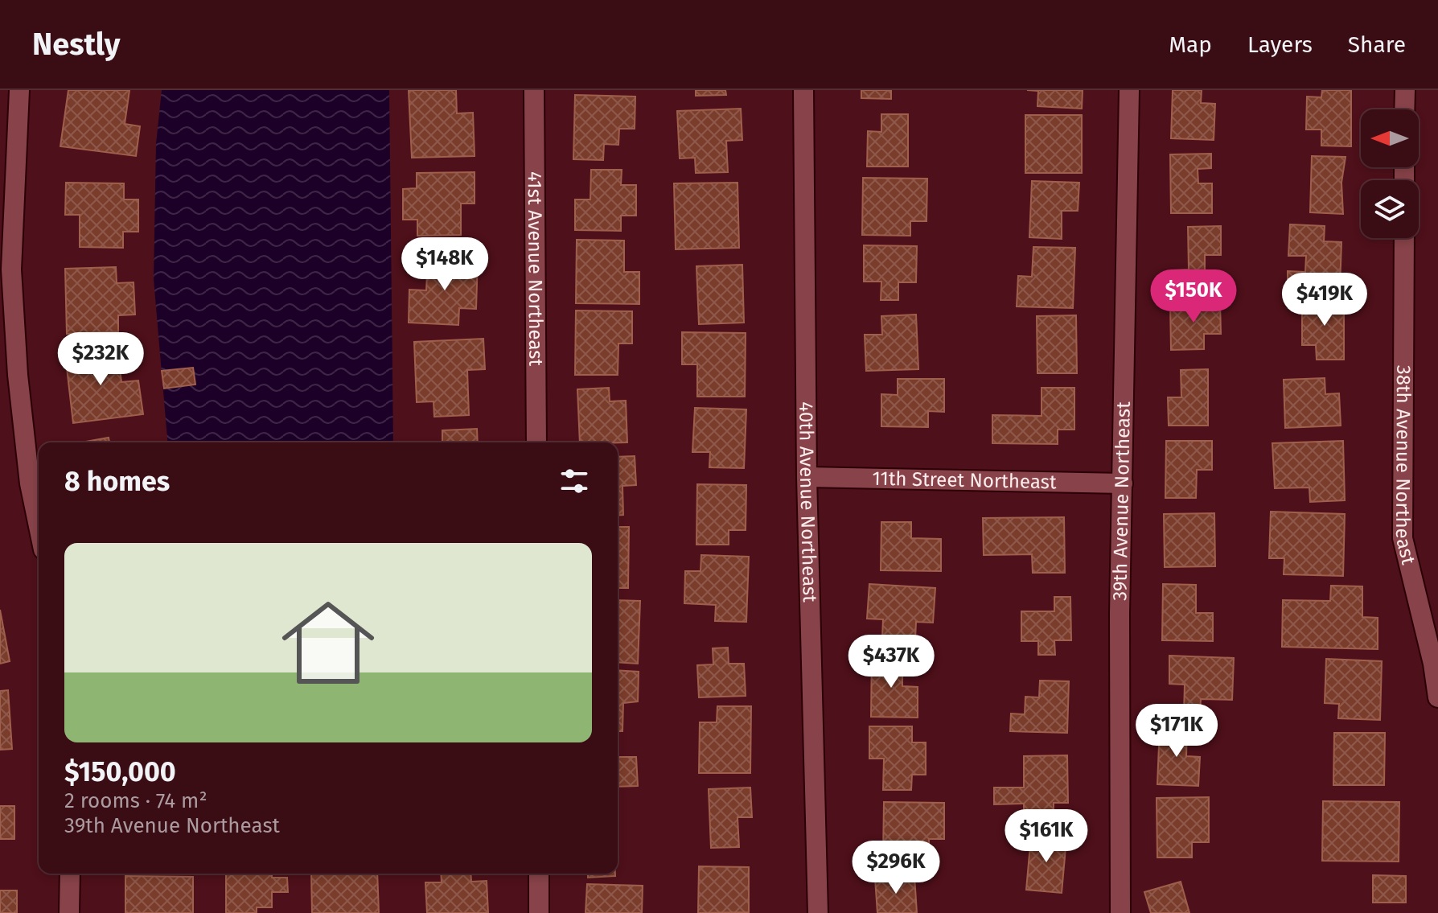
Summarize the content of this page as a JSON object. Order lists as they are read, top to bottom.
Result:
{
  "streets": {
    "street": [
      "41st Avenue Northeast",
      "38th Avenue Northeast",
      "11th Street Northeast",
      "39th Avenue Northeast",
      "40th Avenue Northeast"
    ]
  },
  "crossings": [
    ["11th Street Northeast", "39th Avenue Northeast"],
    ["11th Street Northeast", "40th Avenue Northeast"]
  ],
  "north": "left",
  "page": {
    "header": "Nestly",
    "nav": ["Map", "Layers", "Share"],
    "price": [
      "$148K",
      "$150K",
      "$419K",
      "$232K",
      "$437K",
      "$171K",
      "$161K",
      "$296K"
    ],
    "heading": "8 homes",
    "list": [
      {
        "name": "$150,000",
        "note": "2 rooms · 74 m² · 39th Avenue Northeast"
      }
    ]
  }
}
